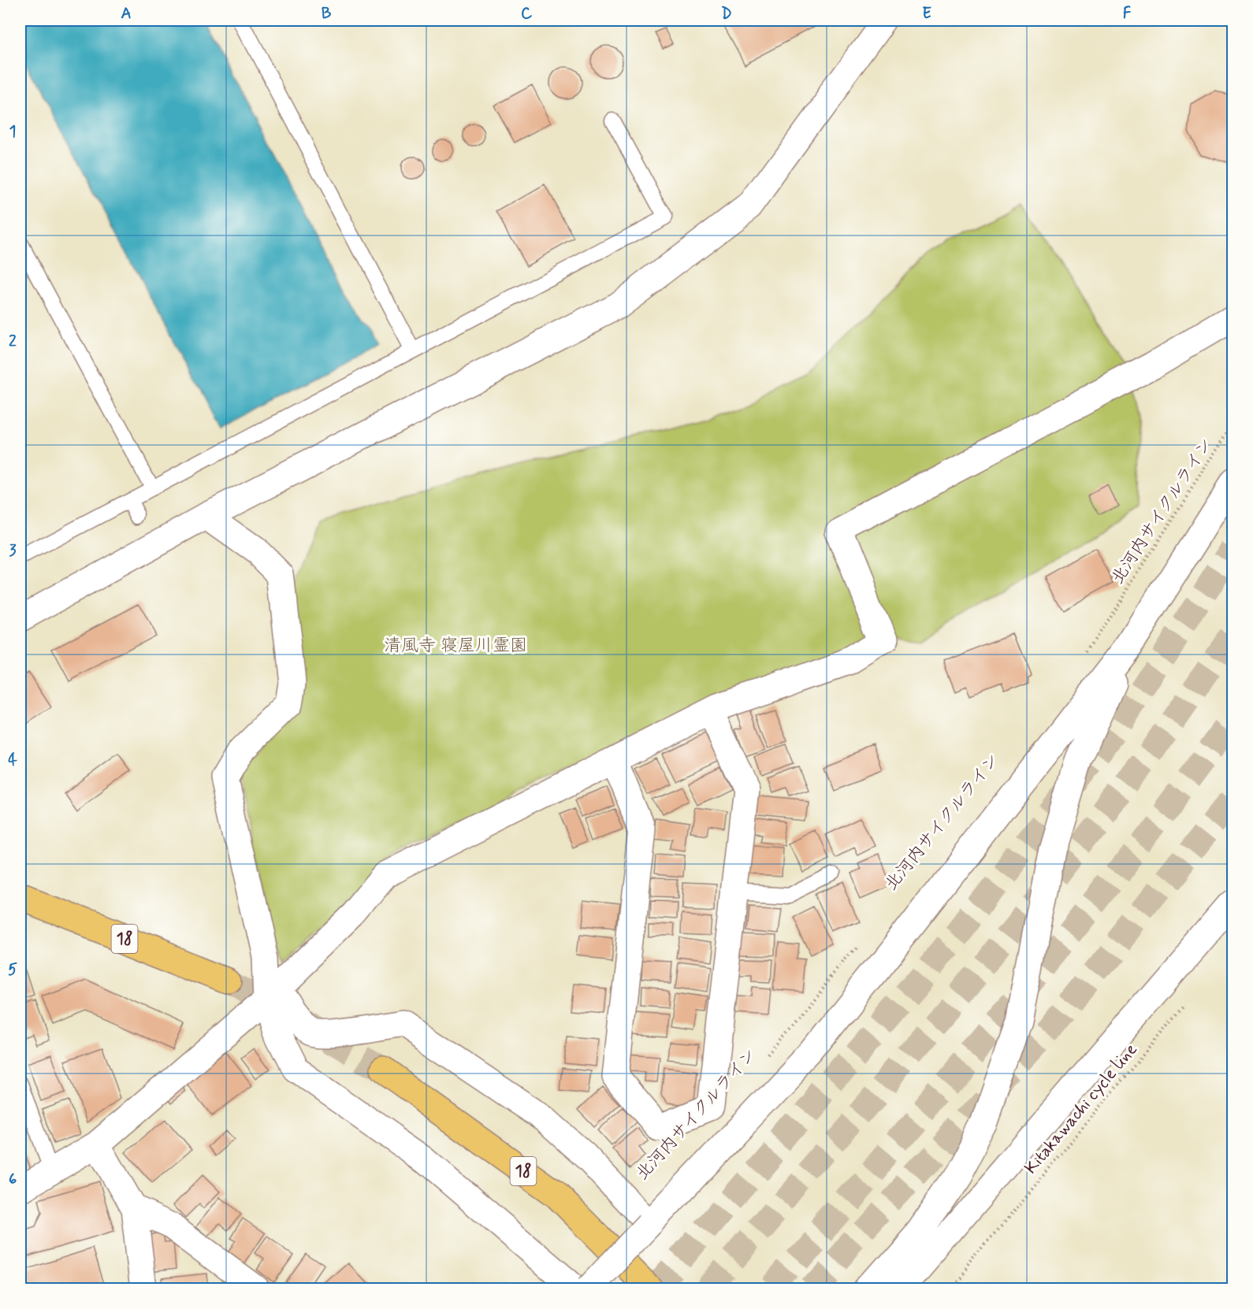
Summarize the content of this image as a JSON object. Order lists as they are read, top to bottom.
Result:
{
  "streets": {
    "main road": ["18"],
    "path": ["北河内サイクルライン", "Kitakawachi cycle line"]
  },
  "parks": ["清風寺 寝屋川霊園"],
  "grid": {
    "columns": [
      "A",
      "B",
      "C",
      "D",
      "E",
      "F"
    ],
    "rows": [
      "1",
      "2",
      "3",
      "4",
      "5",
      "6"
    ]
  }
}
